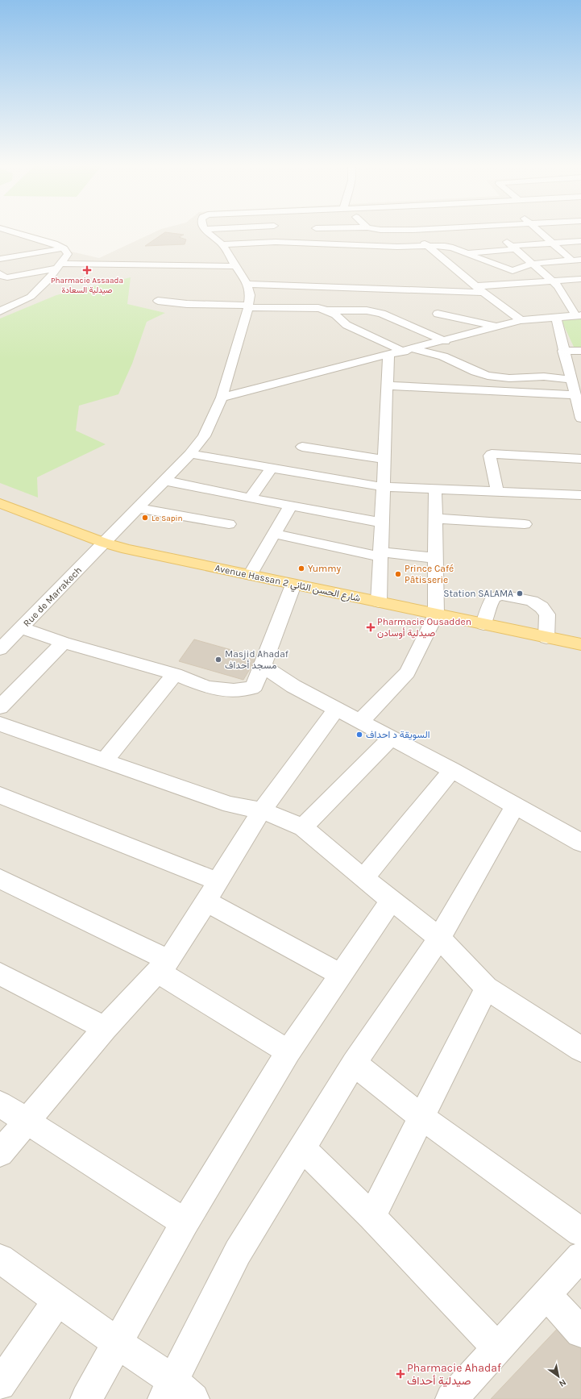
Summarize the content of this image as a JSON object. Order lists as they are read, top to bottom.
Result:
{
  "streets": {
    "main road": ["Avenue Hassan 2 شارع الحسن الثاني"],
    "street": ["Rue de Marrakech"]
  },
  "crossings": [
    ["Avenue Hassan 2 شارع الحسن الثاني", "Rue de Marrakech"]
  ],
  "places": {
    "health": ["Pharmacie Assaada صيدلية السعادة", "Pharmacie Ousadden صيدلية أوسادن", "Pharmacie Ahadaf صيدلية أحداف"],
    "other": [
      "Le Sapin",
      "Yummy",
      "Prince Café Pâtisserie",
      "Station SALAMA",
      "Masjid Ahadaf مسجد أحداف",
      "السويقة د احداف"
    ]
  },
  "north": "bottom right"
}
